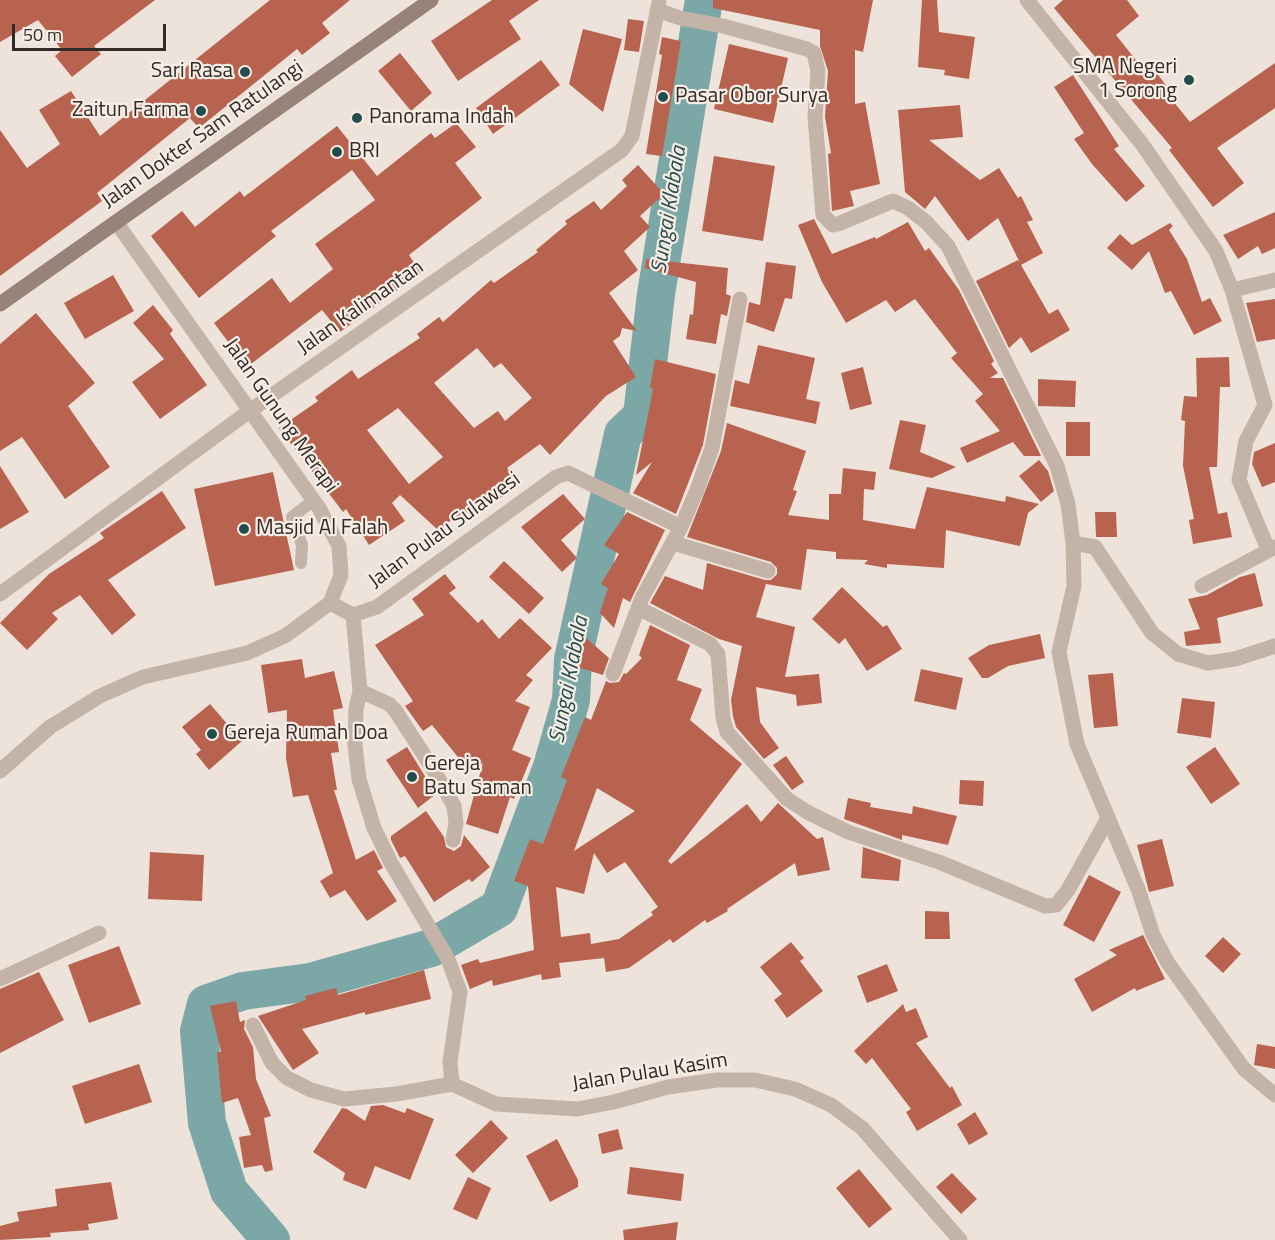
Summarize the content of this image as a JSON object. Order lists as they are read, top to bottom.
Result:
{
  "streets": {
    "street": [
      "Jalan Dokter Sam Ratulangi",
      "Jalan Kalimantan",
      "Jalan Gunung Merapi",
      "Jalan Pulau Sulawesi",
      "Jalan Pulau Kasim"
    ]
  },
  "crossings": [
    ["Jalan Dokter Sam Ratulangi", "Jalan Gunung Merapi"],
    ["Jalan Kalimantan", "Jalan Gunung Merapi"]
  ],
  "water": ["Sungai Klabala"],
  "places": [
    "Sari Rasa",
    "SMA Negeri 1 Sorong",
    "Pasar Obor Surya",
    "Zaitun Farma",
    "Panorama Indah",
    "BRI",
    "Masjid Al Falah",
    "Gereja Rumah Doa",
    "Gereja Batu Saman"
  ],
  "scale_bar": "50 m"
}
